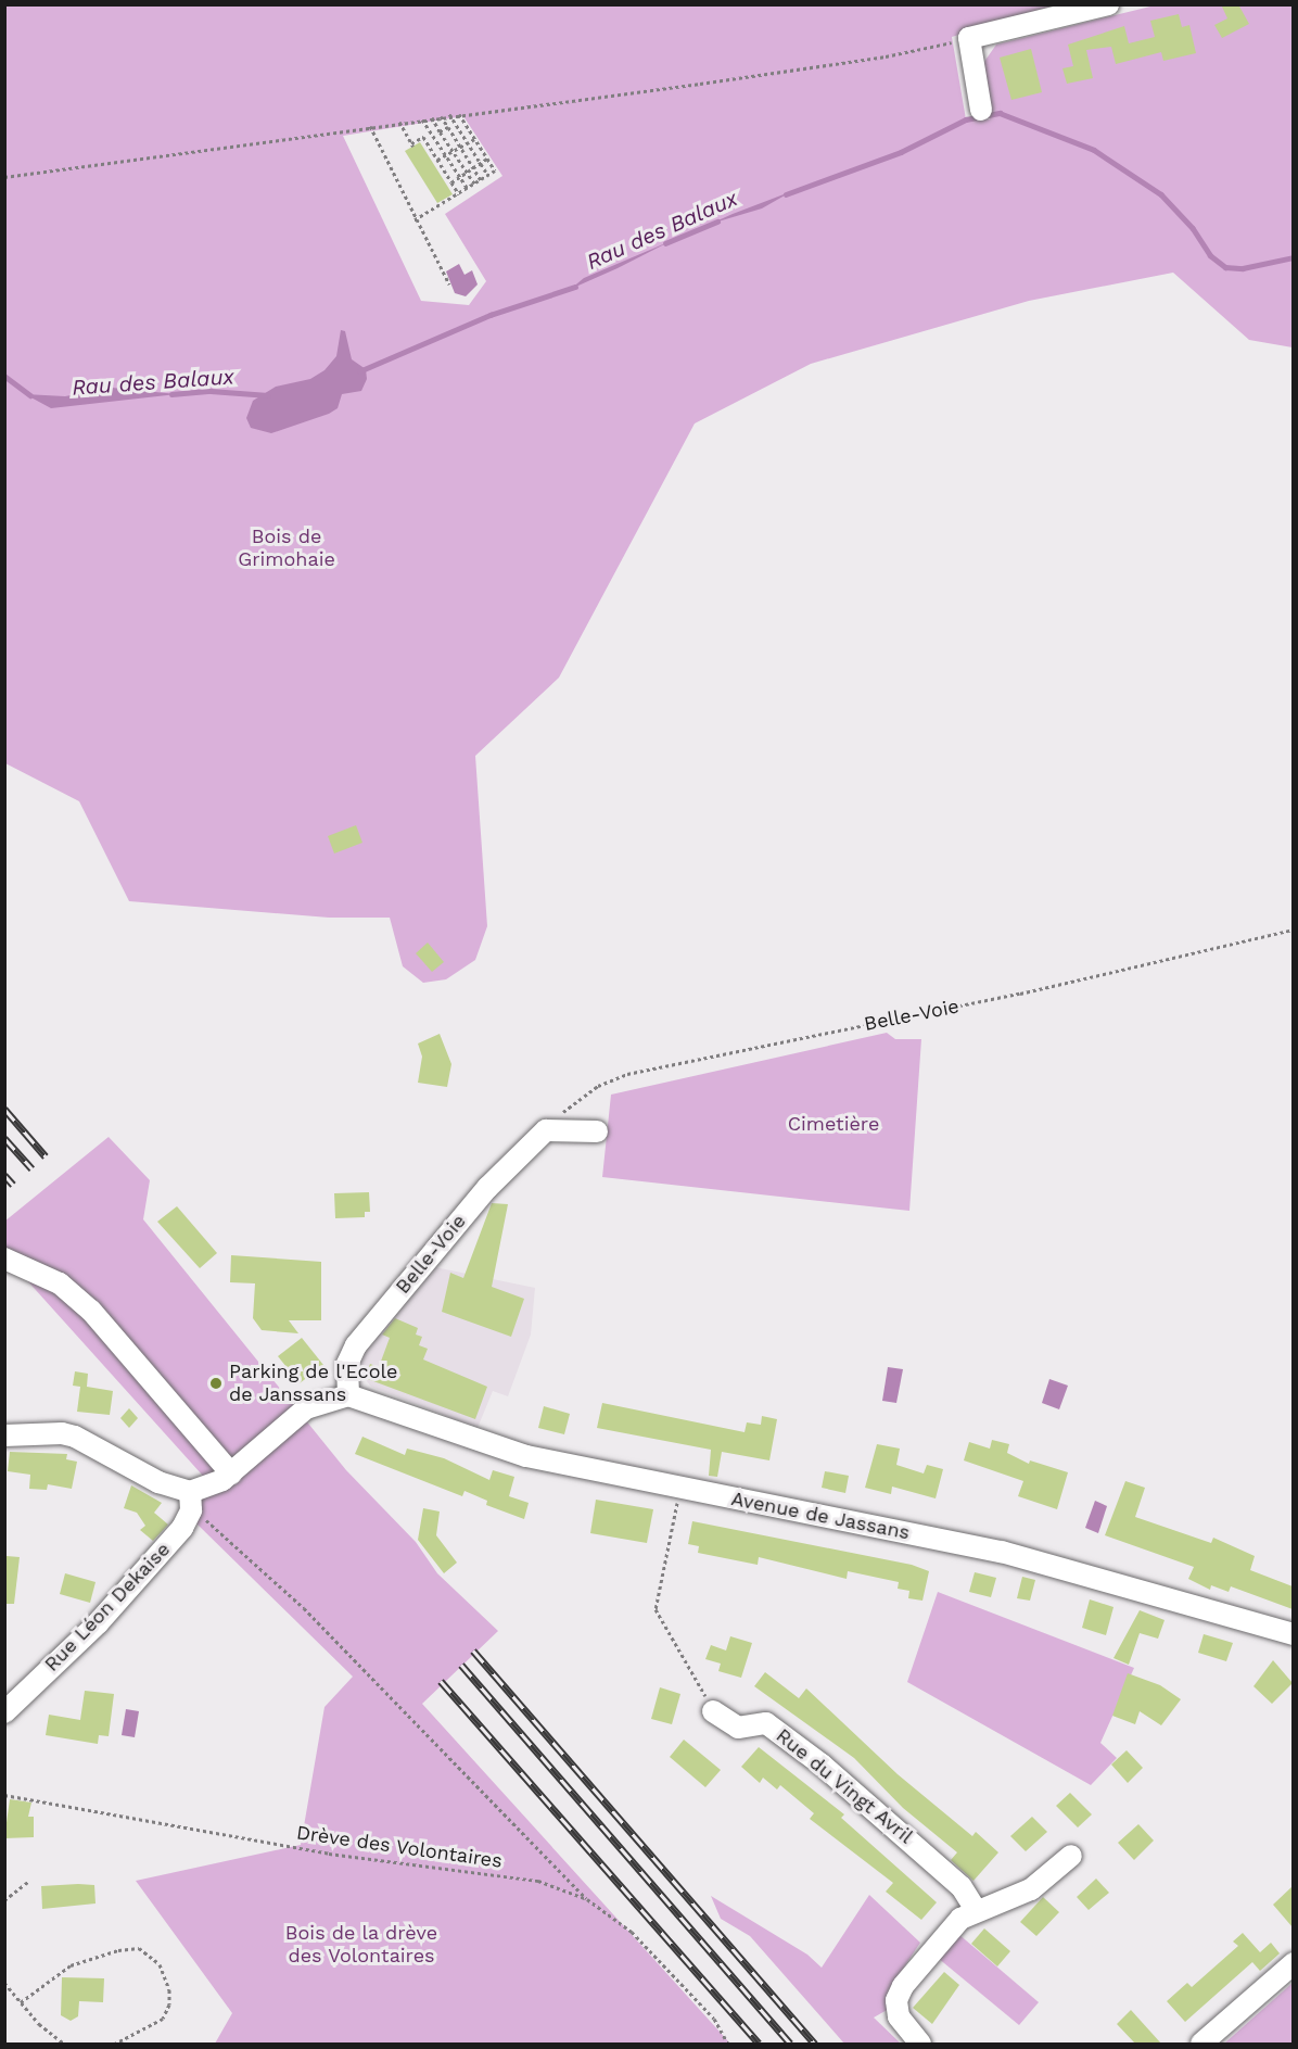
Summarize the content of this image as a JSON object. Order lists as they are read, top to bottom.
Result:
{
  "streets": {
    "street": [
      "Belle-Voie",
      "Avenue de Jassans",
      "Rue Léon Dekaise",
      "Rue du Vingt Avril"
    ],
    "path": ["Drève des Volontaires"]
  },
  "crossings": [
    ["Belle-Voie", "Avenue de Jassans"]
  ],
  "water": ["Rau des Balaux"],
  "parks": ["Bois de Grimohaie", "Cimetière", "Bois de la drève des Volontaires"],
  "places": ["Parking de l'Ecole de Janssans"]
}
